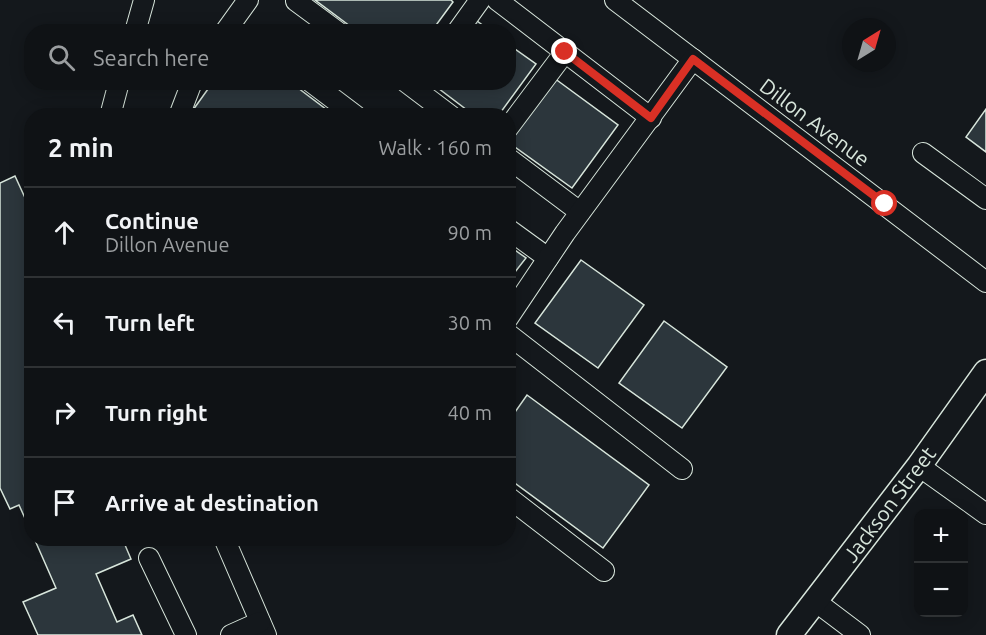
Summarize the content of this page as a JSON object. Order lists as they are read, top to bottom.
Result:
{
  "streets": {
    "main road": ["Jackson Street"],
    "street": ["Dillon Avenue"]
  },
  "north": "top right",
  "page": {
    "search": "Search here",
    "heading": ["2 min", "Walk · 160 m"],
    "list": [
      ["Continue", "Dillon Avenue", "90 m"],
      ["Turn left", "30 m"],
      ["Turn right", "40 m"],
      "Arrive at destination"
    ],
    "map_buttons": ["+", "−"]
  }
}
